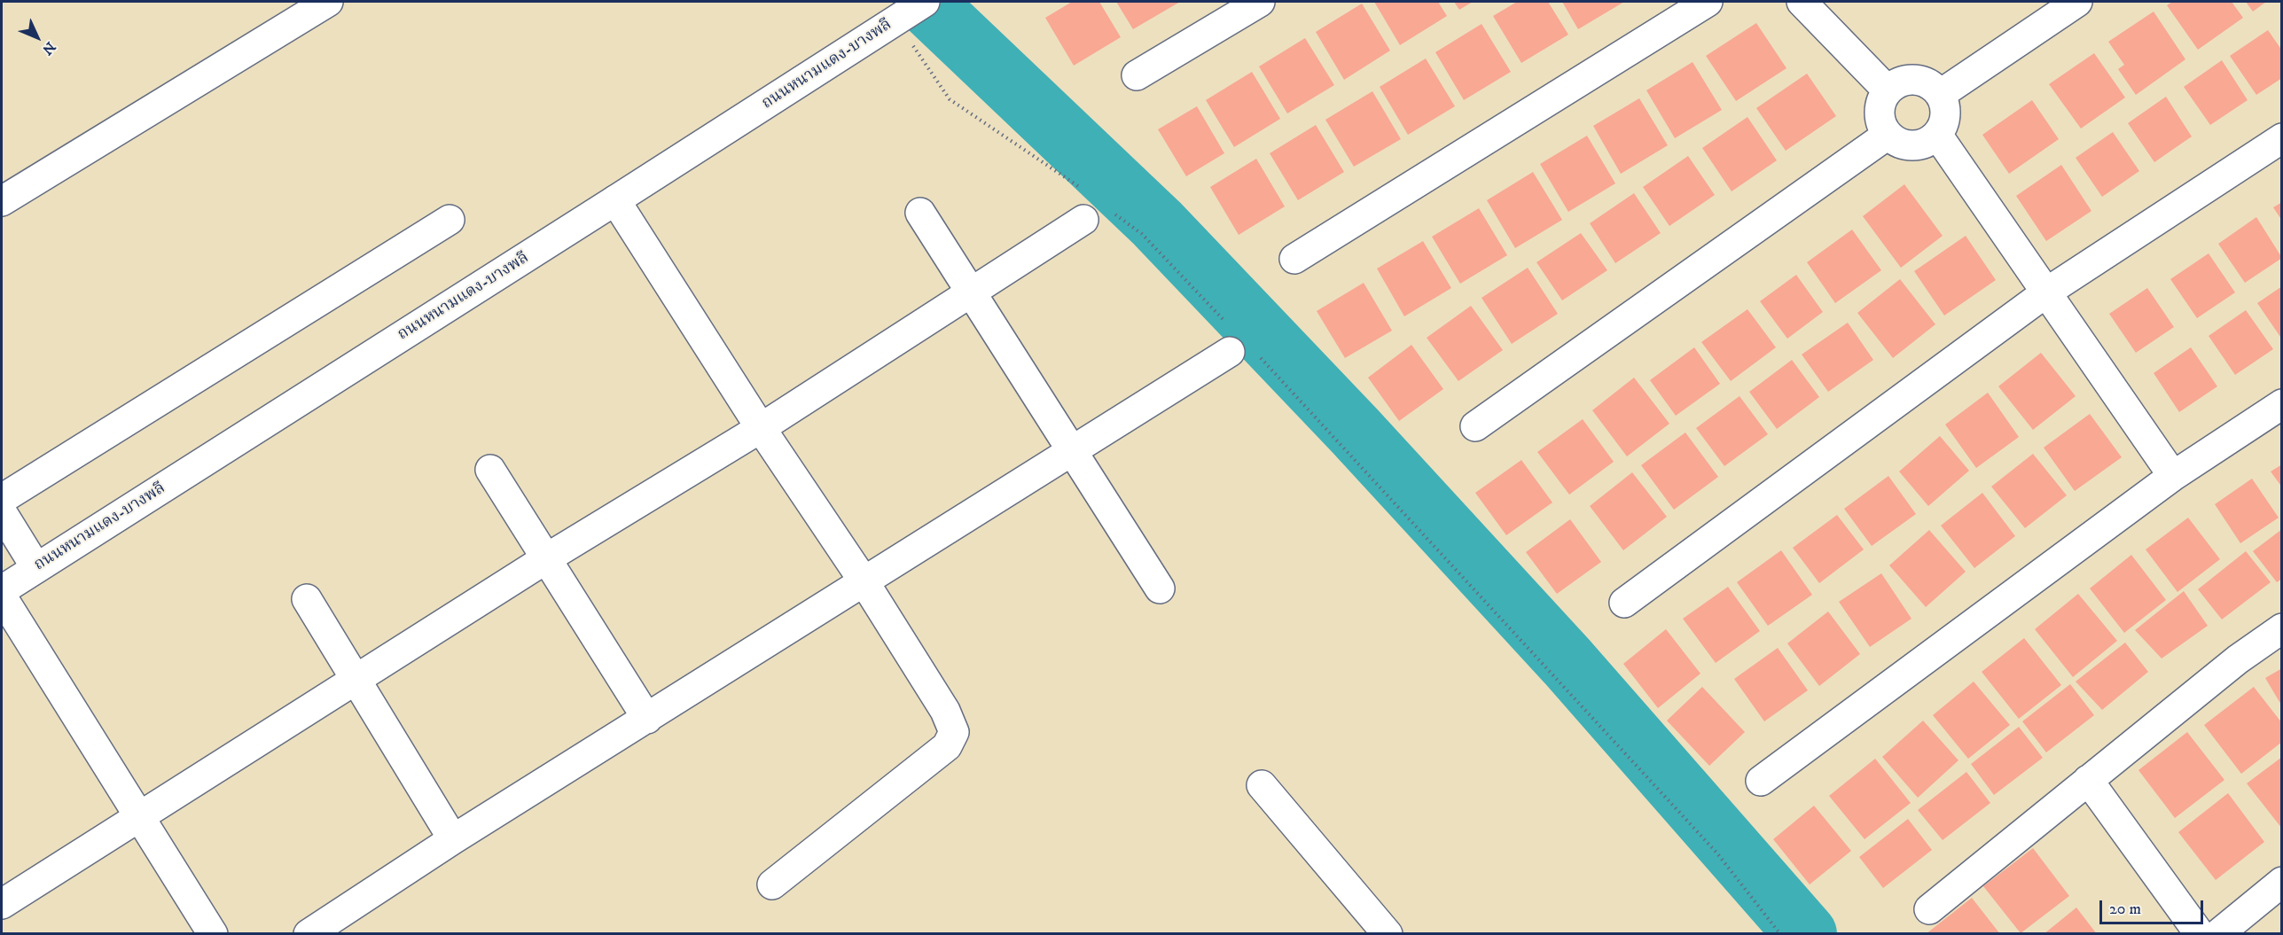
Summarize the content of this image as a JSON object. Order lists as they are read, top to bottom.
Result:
{
  "streets": {
    "street": ["ถนนหนามแดง-บางพลี"]
  },
  "scale_bar": "20 m",
  "north": "bottom right"
}
